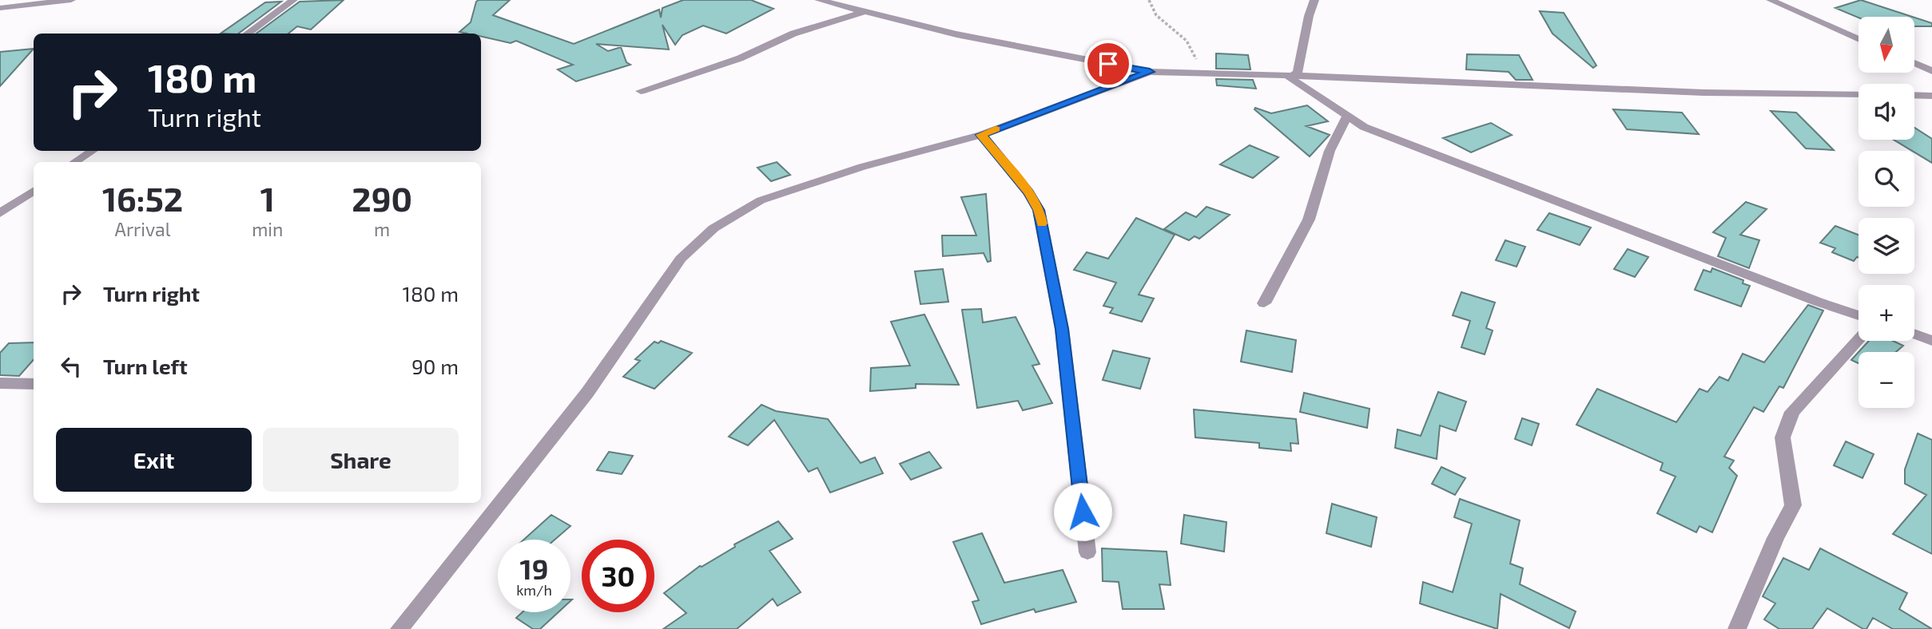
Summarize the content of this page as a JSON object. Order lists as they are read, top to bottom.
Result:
{
  "north": "bottom",
  "page": {
    "map_buttons": ["+", "−"],
    "turn": ["180 m", "Turn right"],
    "eta": [
      "16:52",
      "Arrival",
      "1",
      "min",
      "290",
      "m"
    ],
    "list": [
      {
        "name": "Turn right",
        "value": "180 m"
      },
      {
        "name": "Turn left",
        "value": "90 m"
      }
    ],
    "buttons": ["Exit", "Share"],
    "speed": "19 km/h",
    "limit": "30"
  }
}
